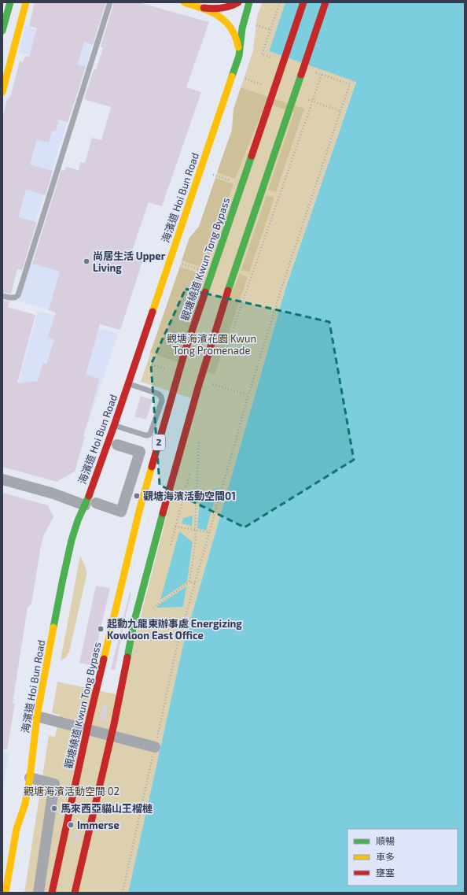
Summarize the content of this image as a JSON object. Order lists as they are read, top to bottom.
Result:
{
  "streets": {
    "main road": ["海濱道 Hoi Bun Road", "觀塘繞道 Kwun Tong Bypass", "2"]
  },
  "parks": ["觀塘海濱花園 Kwun Tong Promenade", "觀塘海濱活動空間 02"],
  "places": [
    "尚居生活 Upper Living",
    "觀塘海濱活動空間01",
    "起動九龍東辦事處 Energizing Kowloon East Office",
    "馬來西亞貓山王榴槤",
    "Immerse"
  ],
  "legend": ["順暢", "車多", "壅塞"]
}
